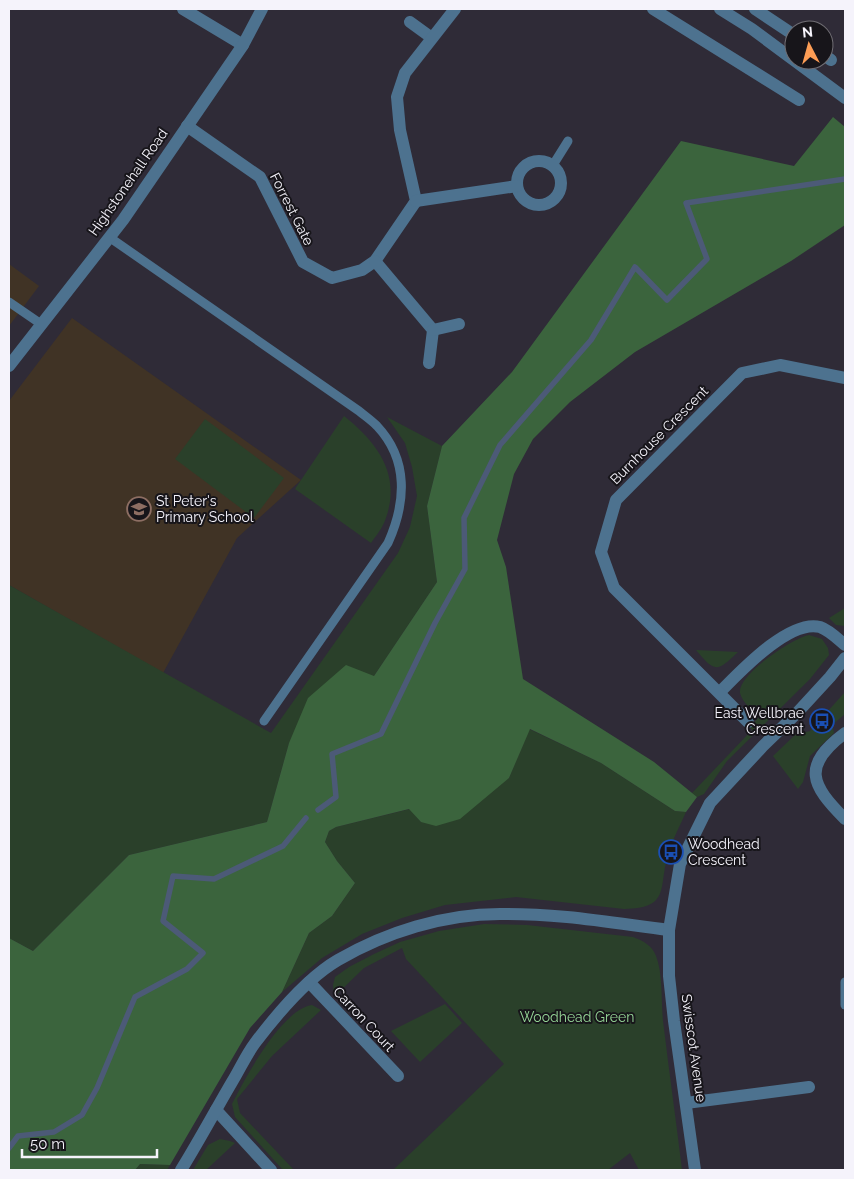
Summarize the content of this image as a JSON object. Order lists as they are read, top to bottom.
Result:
{
  "streets": {
    "street": [
      "Highstonehall Road",
      "Forrest Gate",
      "Burnhouse Crescent",
      "Carron Court",
      "Swisscot Avenue"
    ]
  },
  "crossings": [
    ["Highstonehall Road", "Forrest Gate"]
  ],
  "parks": ["Woodhead Green"],
  "places": {
    "school or university": ["St Peter's Primary School"],
    "bus stop": ["East Wellbrae Crescent", "Woodhead Crescent"]
  },
  "scale_bar": "50 m",
  "north": "top"
}
